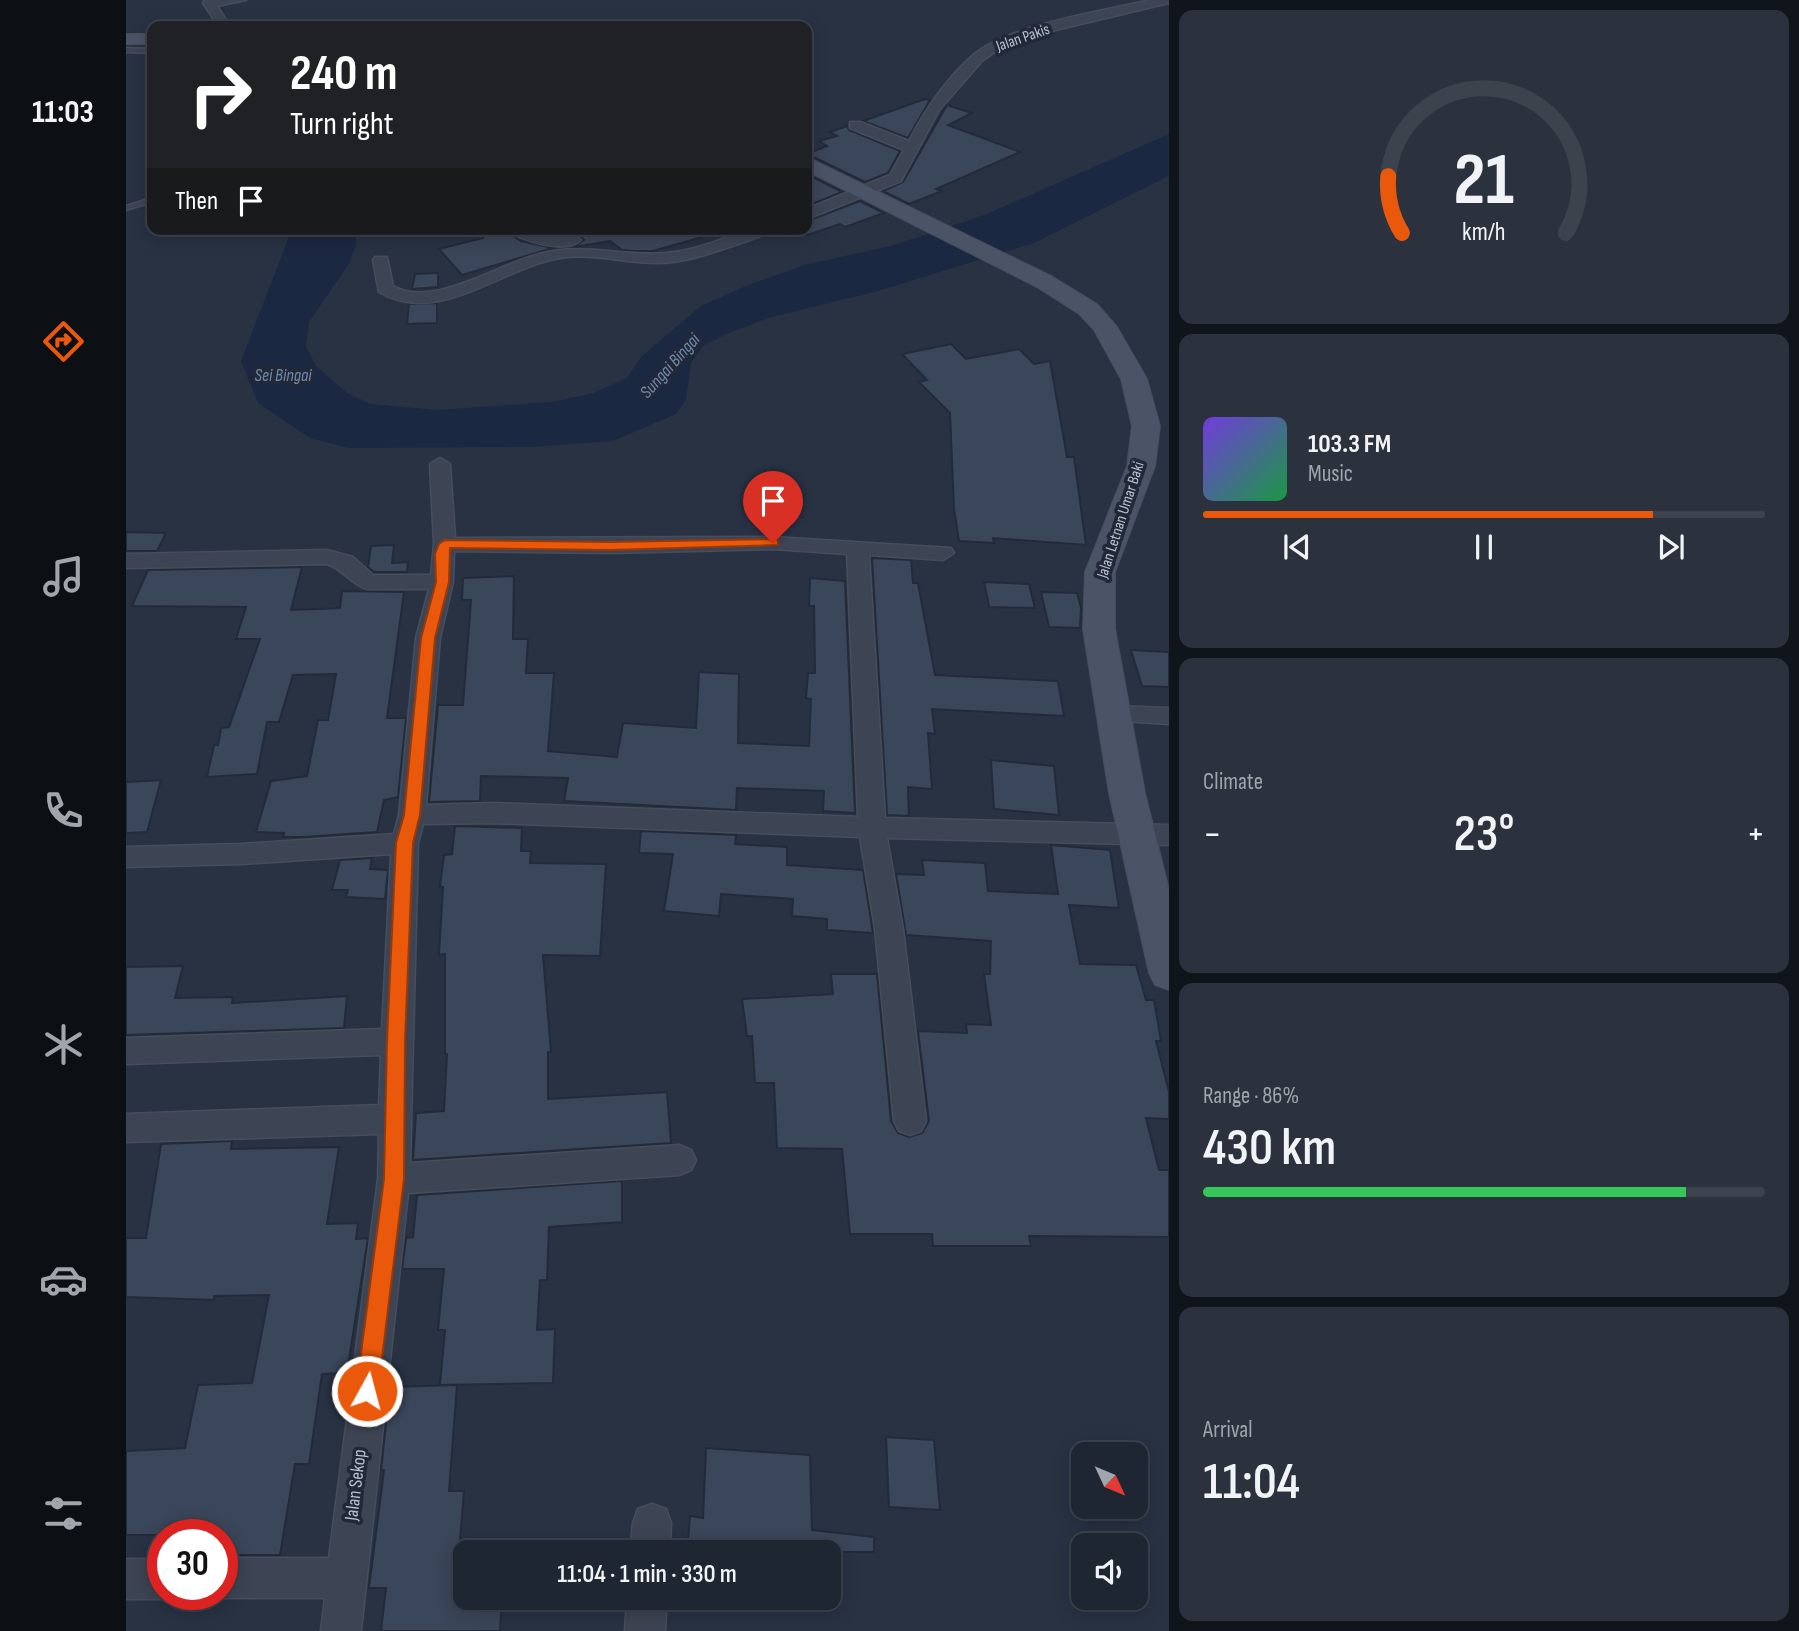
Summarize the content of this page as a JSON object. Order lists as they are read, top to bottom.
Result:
{
  "streets": {
    "street": ["Jalan Pakis", "Jalan Letnan Umar Baki", "Jalan Sekop"]
  },
  "crossings": [
    ["Jalan Pakis", "Jalan Letnan Umar Baki"]
  ],
  "water": ["Sungai Bingai", "Sei Bingai"],
  "north": "bottom right",
  "page": {
    "tabs": "11:03",
    "turn": ["240 m", "Turn right"],
    "then": "Then",
    "song": ["103.3 FM", "Music"],
    "tile": [
      "Climate",
      ["Range · 86%", "430 km"],
      ["Arrival", "11:04"]
    ],
    "heat": ["−", "23°", "+"],
    "limit": "30",
    "trip": "11:04 · 1 min · 330 m",
    "gauge": ["21", "km/h"]
  }
}
